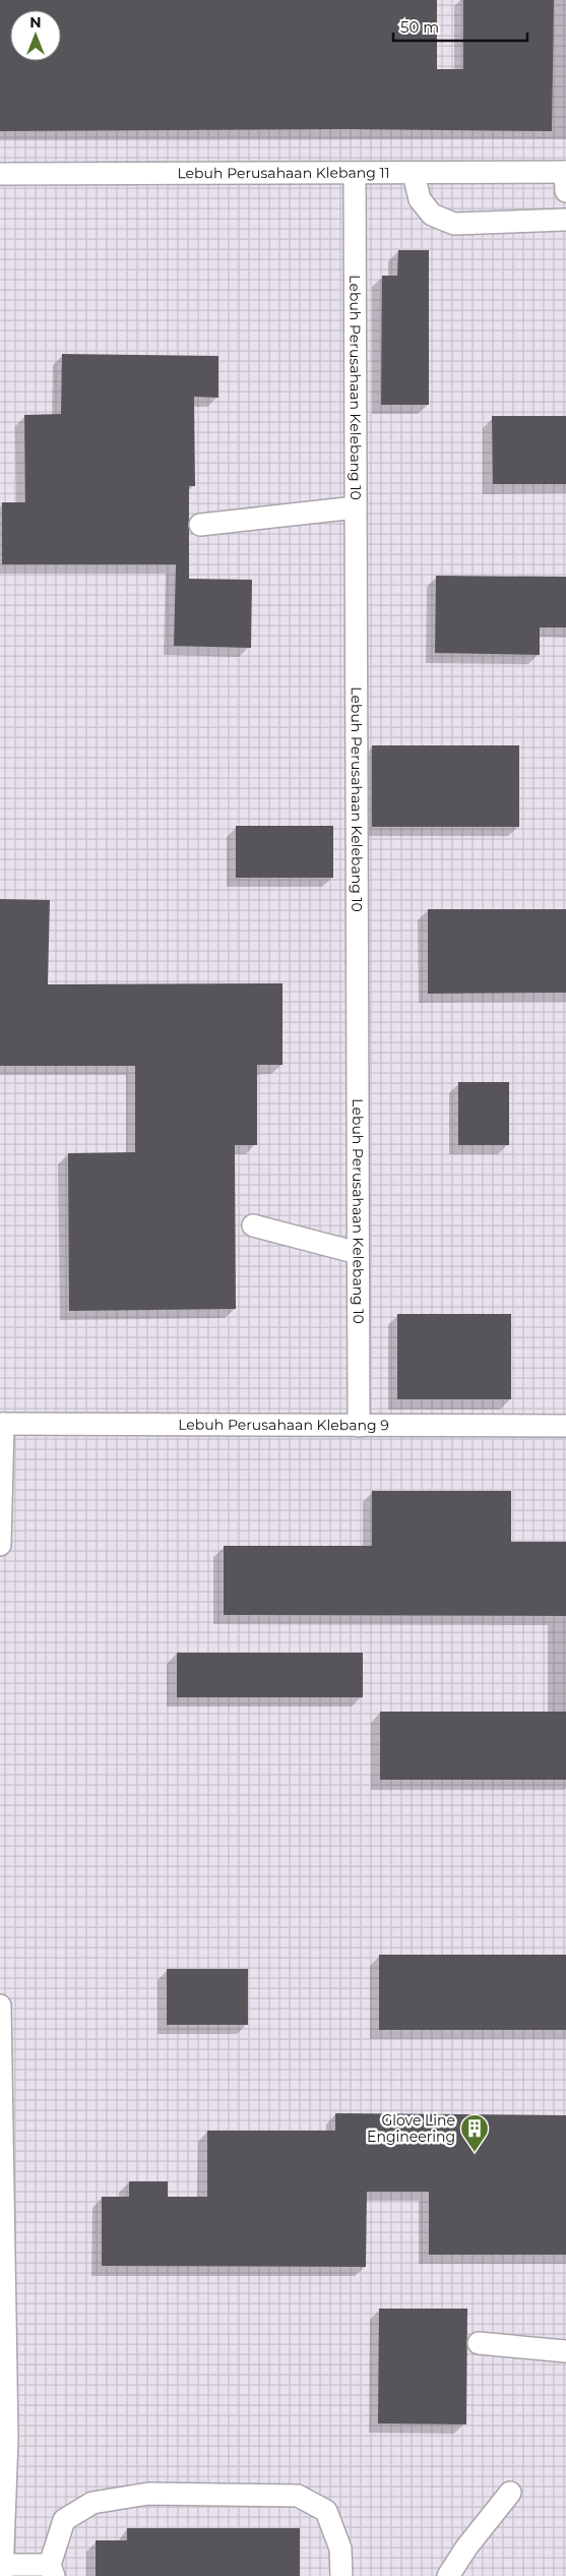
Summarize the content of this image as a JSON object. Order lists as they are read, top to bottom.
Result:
{
  "streets": {
    "street": ["Lebuh Perusahaan Klebang 11", "Lebuh Perusahaan Kelebang 10", "Lebuh Perusahaan Klebang 9"]
  },
  "crossings": [
    ["Lebuh Perusahaan Klebang 11", "Lebuh Perusahaan Kelebang 10"],
    ["Lebuh Perusahaan Kelebang 10", "Lebuh Perusahaan Klebang 9"]
  ],
  "places": {
    "building": ["Glove Line Engineering"]
  },
  "scale_bar": "50 m",
  "north": "top"
}
